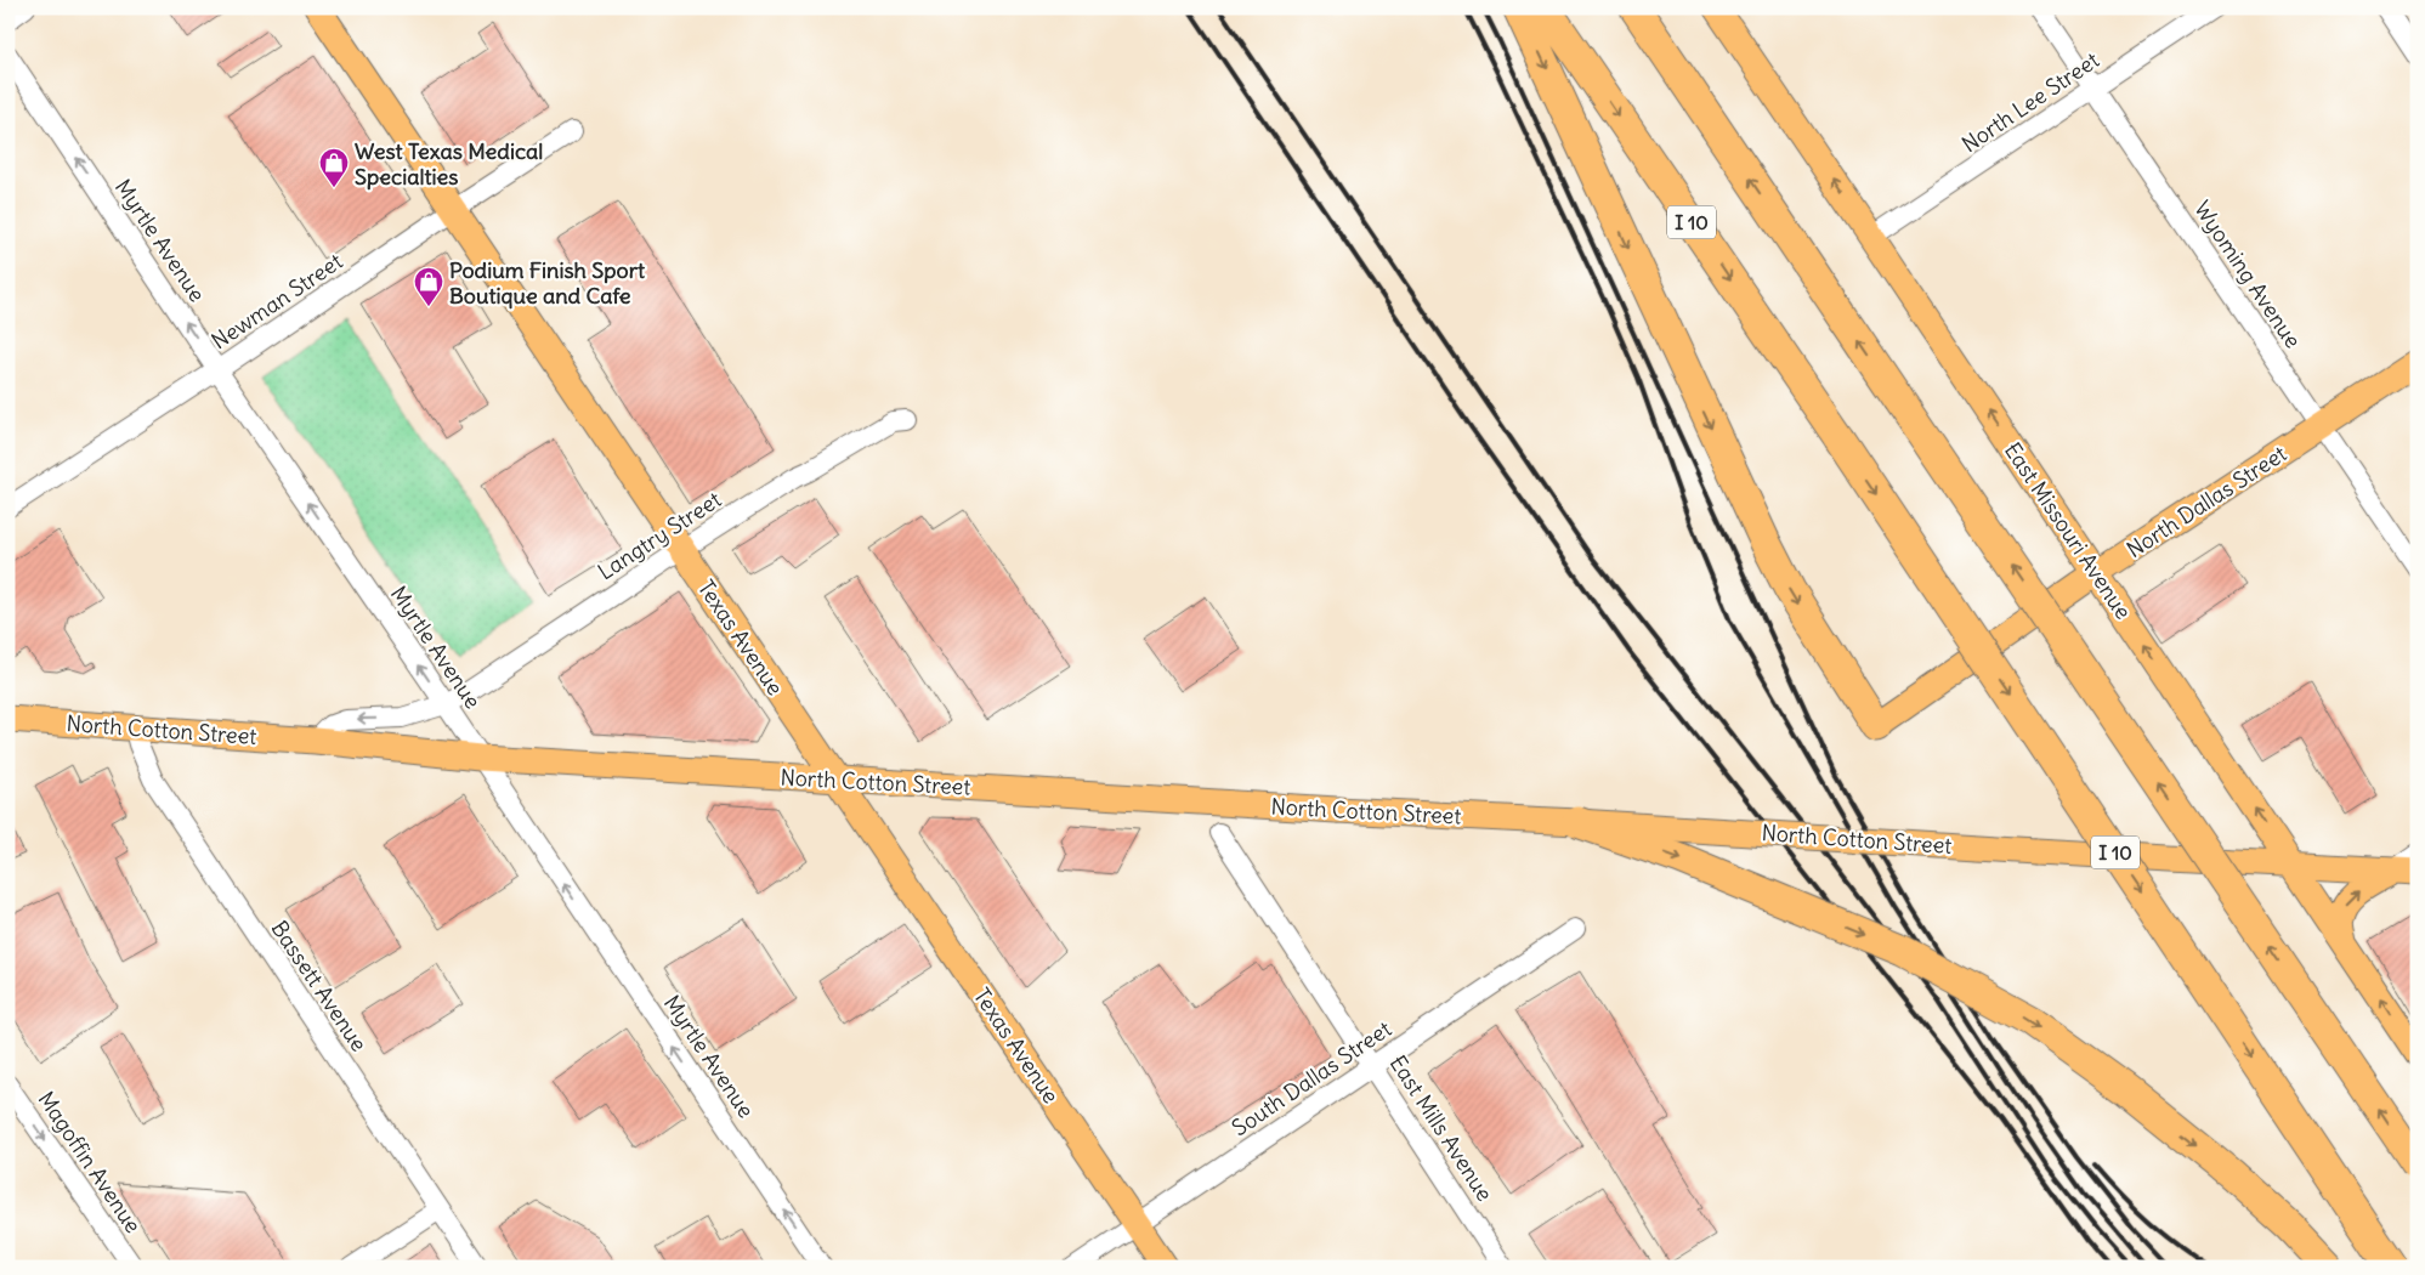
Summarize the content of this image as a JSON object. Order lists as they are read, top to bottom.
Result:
{
  "streets": {
    "highway": ["I 10"],
    "main road": [
      "North Dallas Street",
      "East Missouri Avenue",
      "Texas Avenue",
      "North Cotton Street"
    ],
    "street": [
      "North Lee Street",
      "Myrtle Avenue",
      "Wyoming Avenue",
      "Newman Street",
      "Langtry Street",
      "Bassett Avenue",
      "South Dallas Street",
      "East Mills Avenue",
      "Magoffin Avenue"
    ]
  },
  "crossings": [
    ["North Lee Street", "Wyoming Avenue"],
    ["North Lee Street", "East Missouri Avenue"],
    ["Myrtle Avenue", "Newman Street"],
    ["Myrtle Avenue", "Langtry Street"],
    ["Myrtle Avenue", "North Cotton Street"],
    ["Wyoming Avenue", "North Dallas Street"],
    ["Newman Street", "Texas Avenue"],
    ["North Dallas Street", "East Missouri Avenue"],
    ["East Missouri Avenue", "North Cotton Street"],
    ["Langtry Street", "Texas Avenue"],
    ["Texas Avenue", "North Cotton Street"],
    ["Texas Avenue", "South Dallas Street"],
    ["North Cotton Street", "Bassett Avenue"],
    ["South Dallas Street", "East Mills Avenue"]
  ],
  "one_way": ["Myrtle Avenue", "East Missouri Avenue", "Magoffin Avenue"],
  "places": {
    "shop": ["West Texas Medical Specialties", "Podium Finish Sport Boutique and Cafe"]
  }
}
